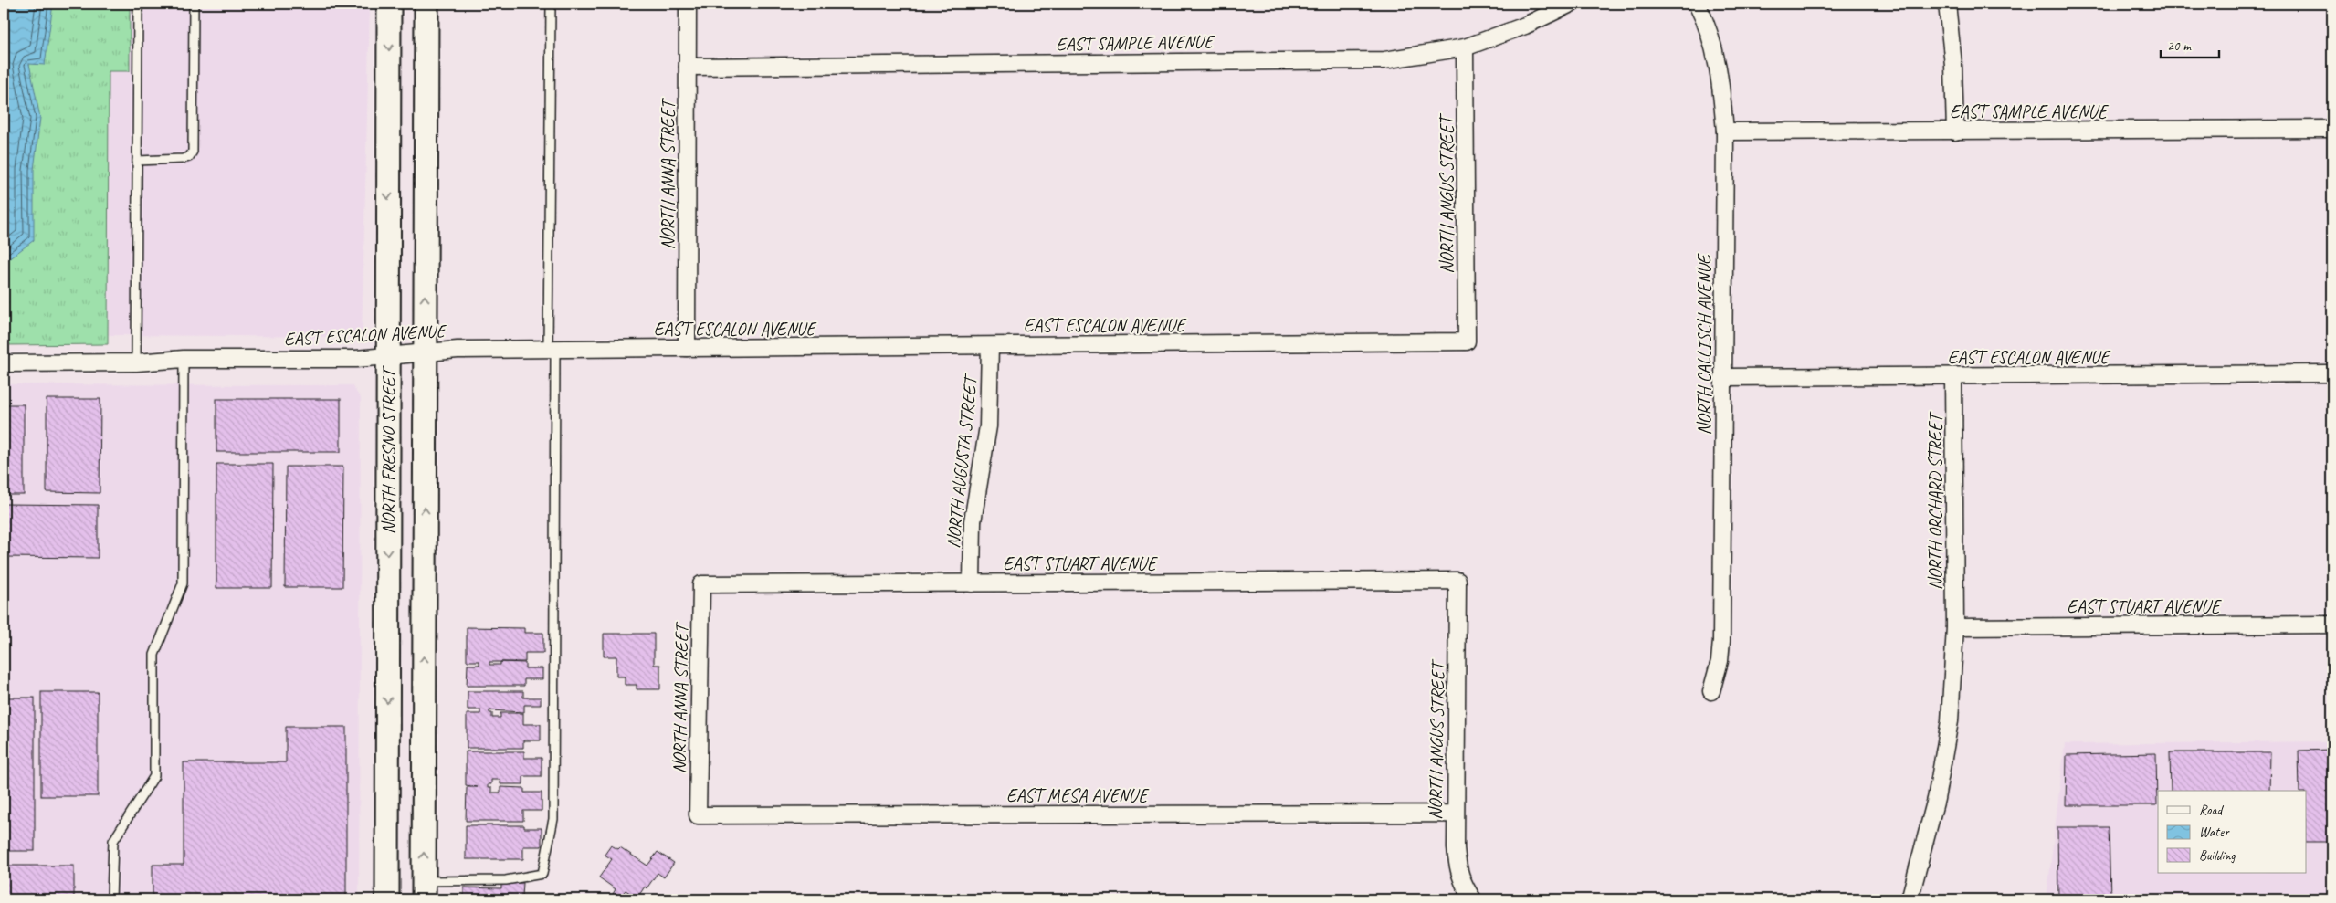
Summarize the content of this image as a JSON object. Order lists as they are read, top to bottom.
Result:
{
  "streets": {
    "main road": ["NORTH FRESNO STREET"],
    "street": [
      "EAST SAMPLE AVENUE",
      "NORTH ANNA STREET",
      "NORTH ANGUS STREET",
      "EAST ESCALON AVENUE",
      "NORTH CALLISCH AVENUE",
      "NORTH AUGUSTA STREET",
      "NORTH ORCHARD STREET",
      "EAST STUART AVENUE",
      "EAST MESA AVENUE"
    ]
  },
  "crossings": [
    ["EAST SAMPLE AVENUE", "NORTH ANNA STREET"],
    ["EAST SAMPLE AVENUE", "NORTH ANGUS STREET"],
    ["EAST SAMPLE AVENUE", "NORTH CALLISCH AVENUE"],
    ["NORTH ANNA STREET", "EAST ESCALON AVENUE"],
    ["NORTH ANNA STREET", "EAST STUART AVENUE"],
    ["NORTH ANNA STREET", "EAST MESA AVENUE"],
    ["NORTH ANGUS STREET", "EAST ESCALON AVENUE"],
    ["NORTH ANGUS STREET", "EAST STUART AVENUE"],
    ["NORTH ANGUS STREET", "EAST MESA AVENUE"],
    ["EAST ESCALON AVENUE", "NORTH CALLISCH AVENUE"],
    ["EAST ESCALON AVENUE", "NORTH FRESNO STREET"],
    ["EAST ESCALON AVENUE", "NORTH AUGUSTA STREET"],
    ["EAST ESCALON AVENUE", "NORTH ORCHARD STREET"],
    ["NORTH AUGUSTA STREET", "EAST STUART AVENUE"],
    ["NORTH ORCHARD STREET", "EAST STUART AVENUE"]
  ],
  "legend": ["Road", "Water", "Building"],
  "scale_bar": "20 m"
}
